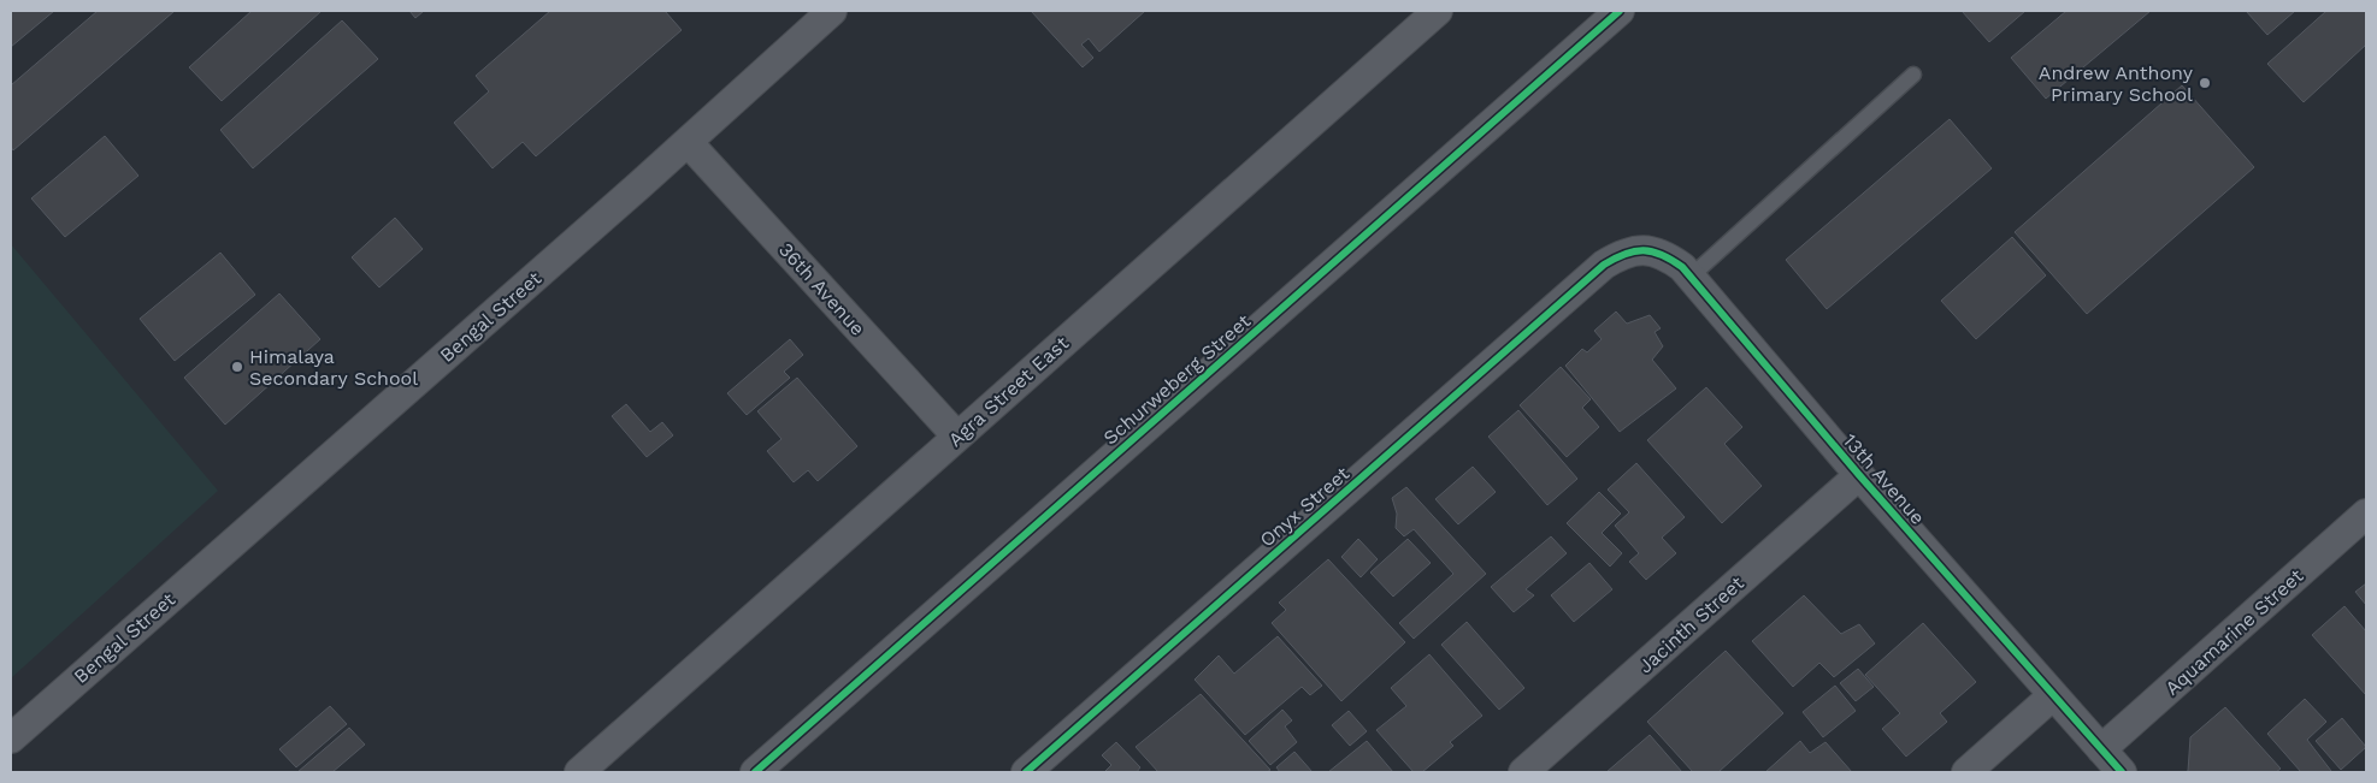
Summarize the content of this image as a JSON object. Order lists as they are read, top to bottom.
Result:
{
  "streets": {
    "street": [
      "36th Avenue",
      "Bengal Street",
      "Schurweberg Street",
      "Agra Street East",
      "13th Avenue",
      "Onyx Street",
      "Jacinth Street",
      "Aquamarine Street"
    ]
  },
  "crossings": [
    ["36th Avenue", "Bengal Street"],
    ["36th Avenue", "Agra Street East"],
    ["13th Avenue", "Onyx Street"],
    ["13th Avenue", "Jacinth Street"],
    ["13th Avenue", "Aquamarine Street"]
  ],
  "places": ["Andrew Anthony Primary School", "Himalaya Secondary School"]
}
